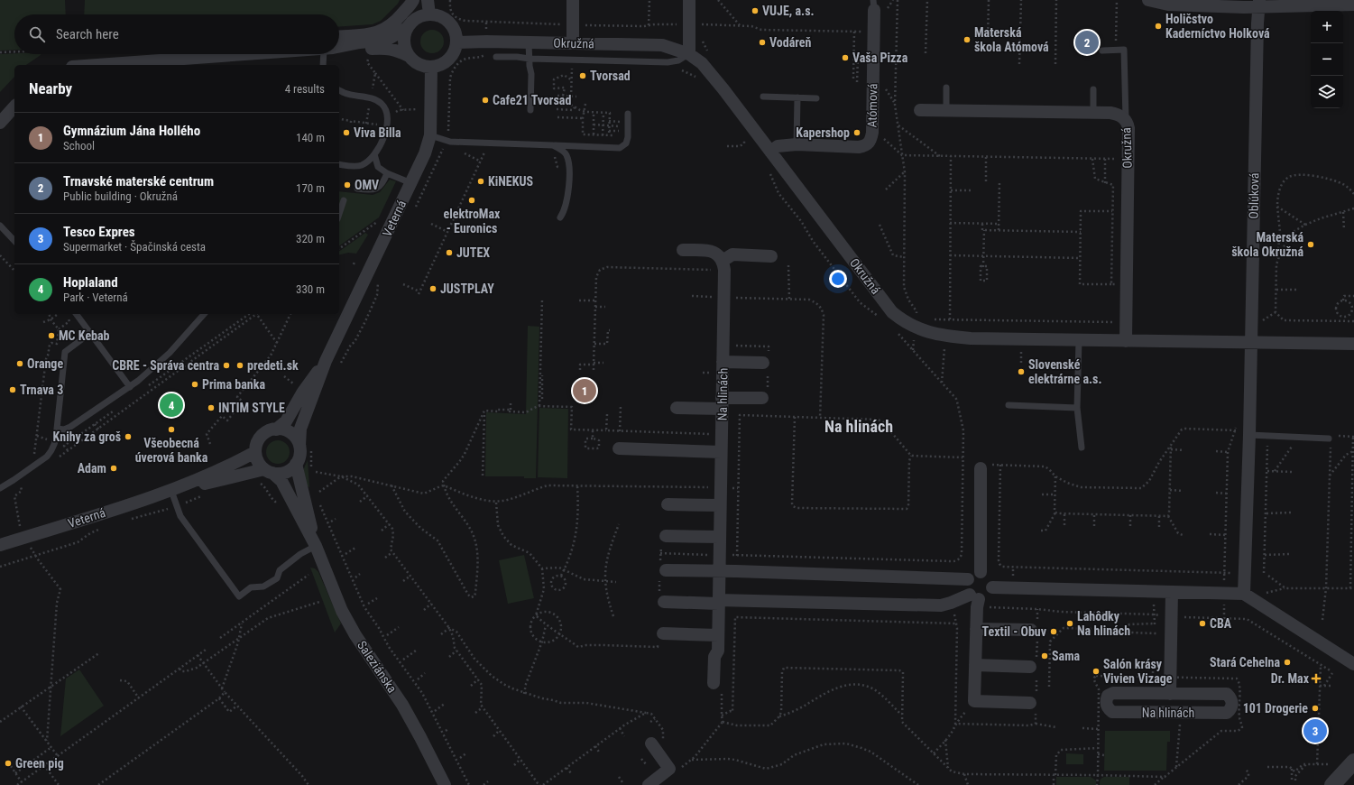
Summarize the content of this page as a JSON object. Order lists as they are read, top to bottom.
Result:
{
  "streets": {
    "street": [
      "Okružná",
      "Atómová",
      "Oblúková",
      "Veterná",
      "Na hlinách",
      "Saleziánska"
    ]
  },
  "crossings": [
    ["Okružná", "Atómová"],
    ["Okružná", "Oblúková"],
    ["Okružná", "Veterná"],
    ["Veterná", "Saleziánska"]
  ],
  "districts": ["Na hlinách"],
  "places": {
    "other": [
      "VUJE, a.s.",
      "Holičstvo Kaderníctvo Holková",
      "Materská škola Atómová",
      "Vodáreň",
      "Vaša Pizza",
      "Tvorsad",
      "Cafe21 Tvorsad",
      "Viva Billa",
      "Kapershop",
      "KiNEKUS",
      "OMV",
      "elektroMax - Euronics",
      "Materská škola Okružná",
      "JUTEX",
      "JUSTPLAY",
      "MC Kebab",
      "Orange",
      "CBRE - Správa centra",
      "predeti.sk",
      "Slovenské elektrárne a.s.",
      "Prima banka",
      "Trnava 3",
      "INTIM STYLE",
      "Všeobecná úverová banka",
      "Knihy za groš",
      "Adam",
      "Lahôdky Na hlinách",
      "CBA",
      "Textil - Obuv",
      "Sama",
      "Stará Cehelna",
      "Salón krásy Vivien Vizage",
      "101 Drogerie",
      "Green pig"
    ],
    "health": ["Dr. Max"]
  },
  "page": {
    "map_buttons": ["+", "−"],
    "search": "Search here",
    "pins": [
      "2",
      "1",
      "4",
      "3"
    ],
    "heading": ["Nearby", "4 results"],
    "list": [
      {
        "mark": "1",
        "name": "Gymnázium Jána Hollého",
        "note": "School",
        "value": "140 m"
      },
      {
        "mark": "2",
        "name": "Trnavské materské centrum",
        "note": "Public building · Okružná",
        "value": "170 m"
      },
      {
        "mark": "3",
        "name": "Tesco Expres",
        "note": "Supermarket · Špačinská cesta",
        "value": "320 m"
      },
      {
        "mark": "4",
        "name": "Hoplaland",
        "note": "Park · Veterná",
        "value": "330 m"
      }
    ]
  }
}
